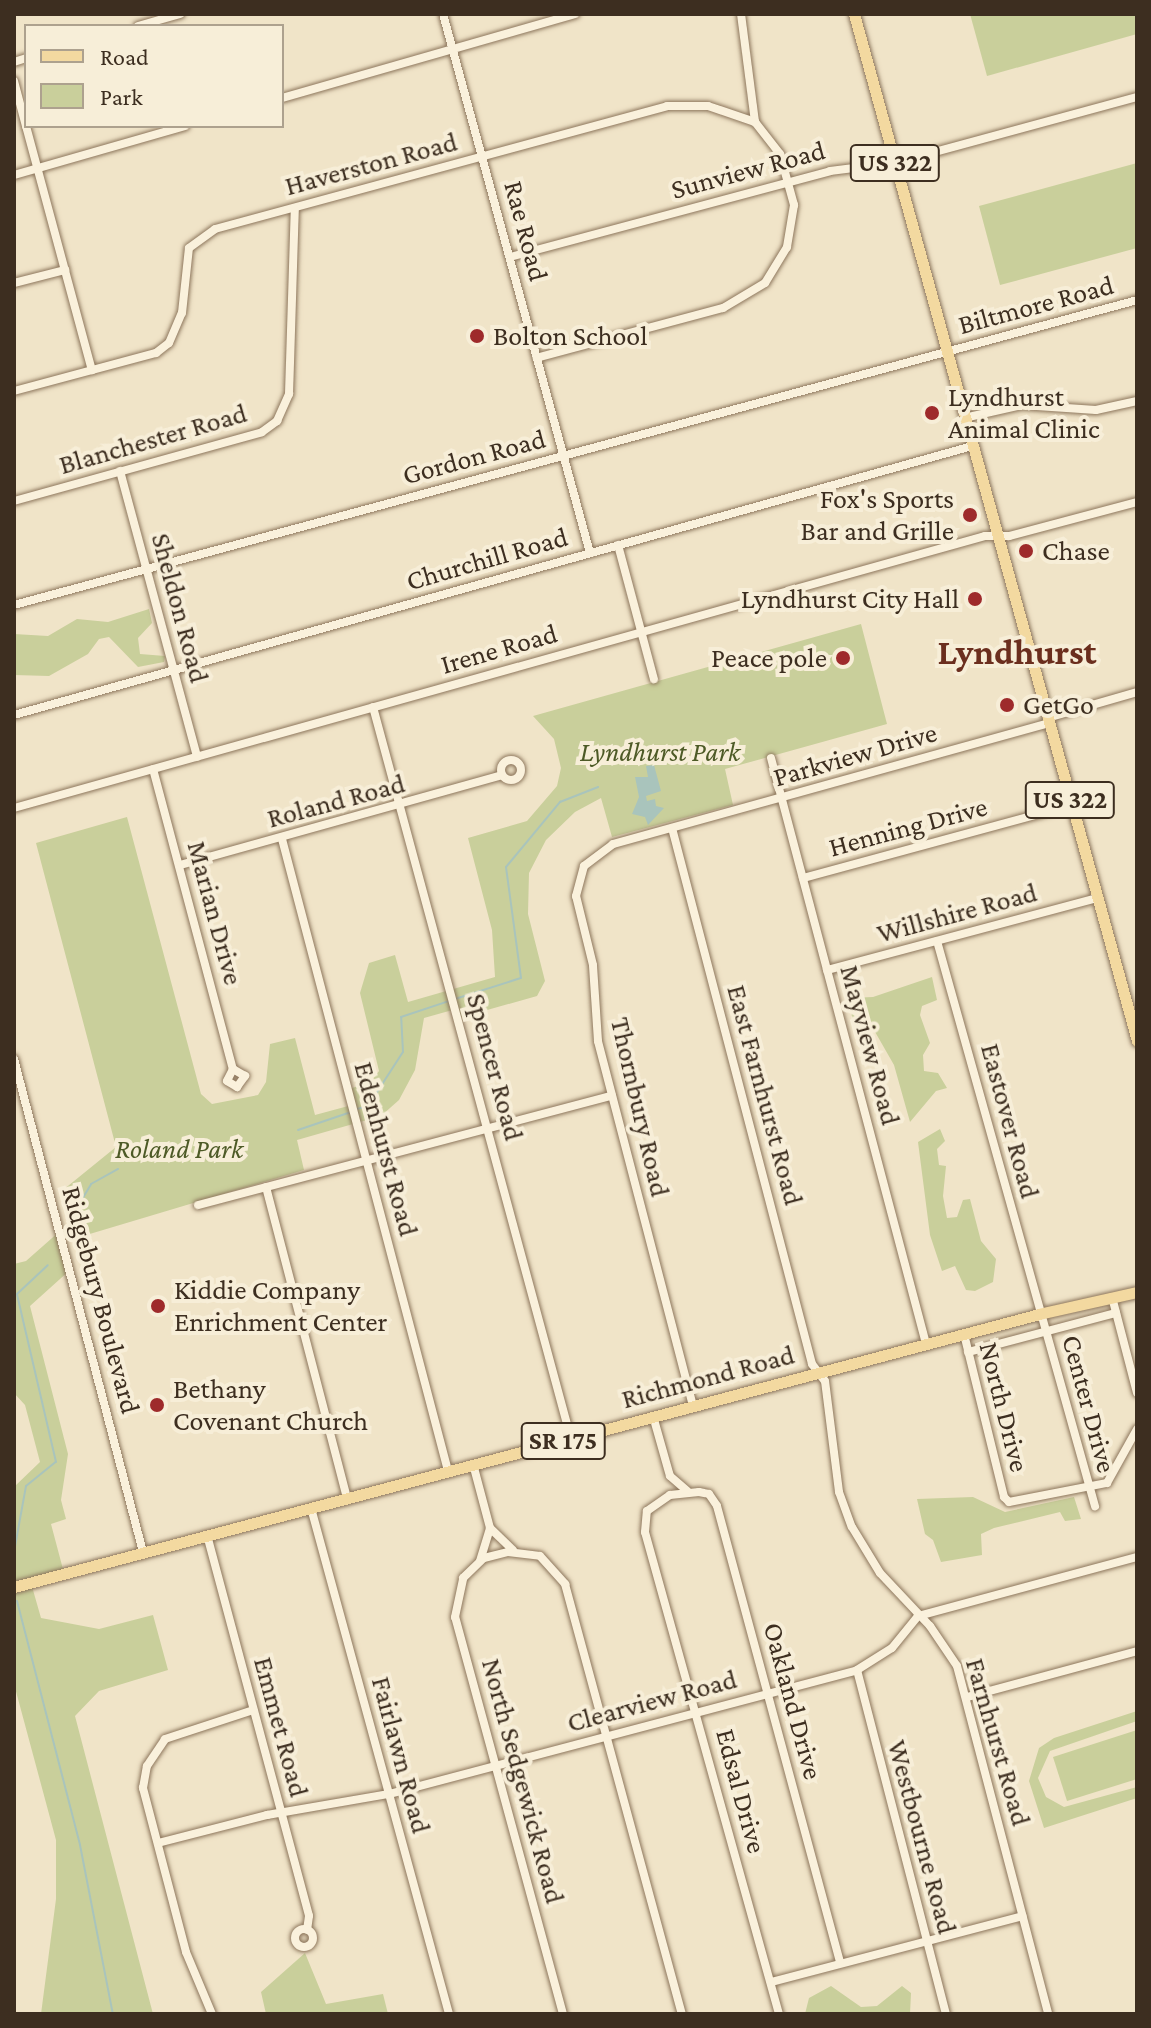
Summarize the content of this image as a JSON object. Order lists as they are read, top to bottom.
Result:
{
  "streets": {
    "main road": ["US 322", "Richmond Road", "SR 175"],
    "street": [
      "Haverston Road",
      "Sunview Road",
      "Rae Road",
      "Biltmore Road",
      "Blanchester Road",
      "Gordon Road",
      "Churchill Road",
      "Sheldon Road",
      "Irene Road",
      "Parkview Drive",
      "Roland Road",
      "Henning Drive",
      "Marian Drive",
      "Willshire Road",
      "Mayview Road",
      "Spencer Road",
      "East Farnhurst Road",
      "Thornbury Road",
      "Eastover Road",
      "Edenhurst Road",
      "Ridgebury Boulevard",
      "Center Drive",
      "North Drive",
      "Clearview Road",
      "Oakland Drive",
      "Emmet Road",
      "Farnhurst Road",
      "Fairlawn Road",
      "North Sedgewick Road",
      "Edsal Drive",
      "Westbourne Road"
    ]
  },
  "crossings": [
    ["US 322", "Sunview Road"],
    ["US 322", "Biltmore Road"],
    ["US 322", "Gordon Road"],
    ["US 322", "Churchill Road"],
    ["US 322", "Irene Road"],
    ["US 322", "Parkview Drive"],
    ["US 322", "Henning Drive"],
    ["US 322", "Willshire Road"],
    ["Haverston Road", "Rae Road"],
    ["Haverston Road", "Blanchester Road"],
    ["Sunview Road", "Rae Road"],
    ["Rae Road", "Gordon Road"],
    ["Rae Road", "Churchill Road"],
    ["Biltmore Road", "Gordon Road"],
    ["Blanchester Road", "Sheldon Road"],
    ["Gordon Road", "Sheldon Road"],
    ["Churchill Road", "Sheldon Road"],
    ["Sheldon Road", "Irene Road"],
    ["Irene Road", "Marian Drive"],
    ["Irene Road", "Spencer Road"],
    ["Parkview Drive", "Mayview Road"],
    ["Parkview Drive", "East Farnhurst Road"],
    ["Parkview Drive", "Thornbury Road"],
    ["Roland Road", "Marian Drive"],
    ["Roland Road", "Spencer Road"],
    ["Roland Road", "Edenhurst Road"],
    ["Henning Drive", "Mayview Road"],
    ["Willshire Road", "Mayview Road"],
    ["Willshire Road", "Eastover Road"],
    ["Mayview Road", "Richmond Road"],
    ["Spencer Road", "Richmond Road"],
    ["East Farnhurst Road", "Thornbury Road"],
    ["East Farnhurst Road", "Richmond Road"],
    ["East Farnhurst Road", "Farnhurst Road"],
    ["Thornbury Road", "Richmond Road"],
    ["Eastover Road", "Richmond Road"],
    ["Eastover Road", "Center Drive"],
    ["Edenhurst Road", "Richmond Road"],
    ["Ridgebury Boulevard", "Richmond Road"],
    ["Richmond Road", "Center Drive"],
    ["Richmond Road", "North Drive"],
    ["Richmond Road", "Emmet Road"],
    ["Richmond Road", "Farnhurst Road"],
    ["Richmond Road", "Fairlawn Road"],
    ["Center Drive", "North Drive"],
    ["Clearview Road", "Oakland Drive"],
    ["Clearview Road", "Emmet Road"],
    ["Clearview Road", "Farnhurst Road"],
    ["Clearview Road", "Fairlawn Road"],
    ["Clearview Road", "North Sedgewick Road"],
    ["Clearview Road", "Edsal Drive"],
    ["Clearview Road", "Westbourne Road"],
    ["Oakland Drive", "Edsal Drive"]
  ],
  "districts": ["Lyndhurst"],
  "parks": ["Lyndhurst Park", "Roland Park"],
  "places": [
    "Bolton School",
    "Lyndhurst Animal Clinic",
    "Fox's Sports Bar and Grille",
    "Chase",
    "Lyndhurst City Hall",
    "Peace pole",
    "GetGo",
    "Kiddie Company Enrichment Center",
    "Bethany Covenant Church"
  ],
  "legend": ["Road", "Park"]
}
